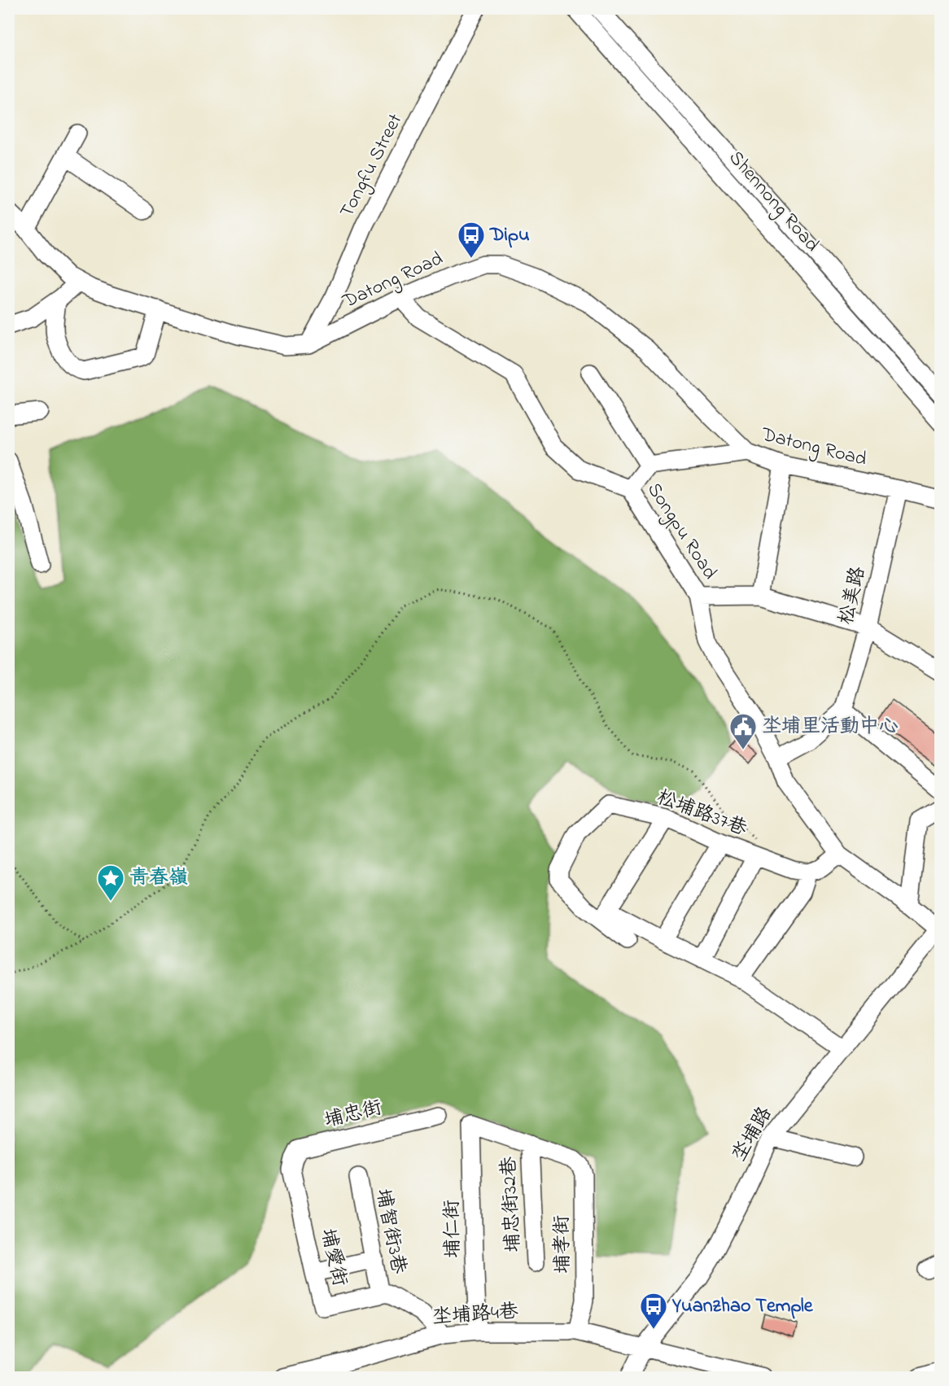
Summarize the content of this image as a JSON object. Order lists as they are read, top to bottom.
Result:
{
  "streets": {
    "street": [
      "Tongfu Street",
      "Shennong Road",
      "Datong Road",
      "Songpu Road",
      "松美路",
      "松埔路37巷",
      "埔忠街",
      "坔埔路",
      "埔忠街32巷",
      "埔仁街",
      "埔智街3巷",
      "埔孝街",
      "埔愛街",
      "坔埔路4巷"
    ]
  },
  "crossings": [
    ["Tongfu Street", "Datong Road"],
    ["Datong Road", "Songpu Road"],
    ["Datong Road", "松美路"],
    ["Songpu Road", "坔埔路"],
    ["埔忠街", "埔愛街"],
    ["坔埔路", "坔埔路4巷"],
    ["埔忠街32巷", "埔仁街"],
    ["埔忠街32巷", "埔孝街"],
    ["埔仁街", "埔孝街"],
    ["埔仁街", "坔埔路4巷"],
    ["埔智街3巷", "埔愛街"],
    ["埔孝街", "坔埔路4巷"]
  ],
  "places": {
    "bus stop": ["Dipu", "Yuanzhao Temple"],
    "public building": ["坔埔里活動中心"],
    "place": ["青春嶺"]
  }
}
